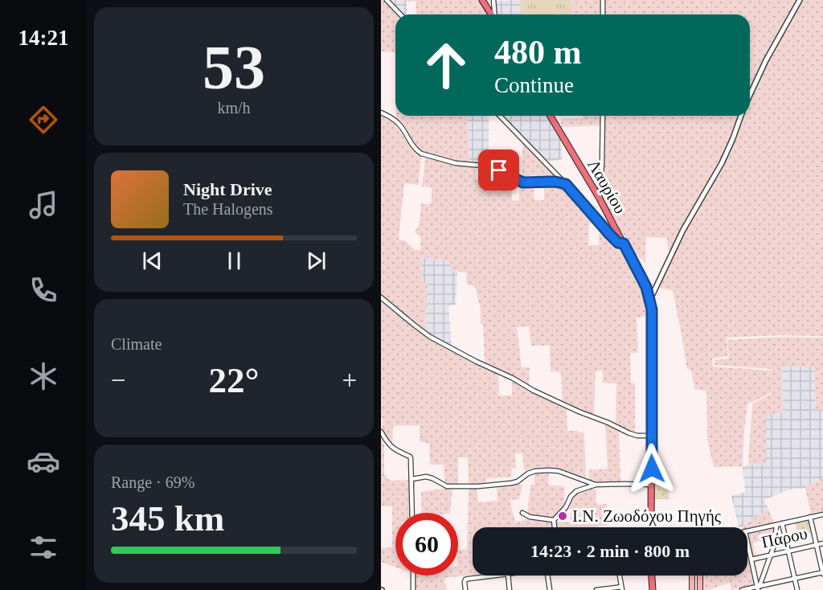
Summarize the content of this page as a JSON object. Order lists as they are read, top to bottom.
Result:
{
  "streets": {
    "main road": ["Λαυρίου"],
    "street": ["Πάρου"]
  },
  "places": ["Ι.Ν. Ζωοδόχου Πηγής"],
  "page": {
    "tabs": "14:21",
    "tile": [
      ["53", "km/h"],
      "Climate",
      ["Range · 69%", "345 km"]
    ],
    "turn": ["480 m", "Continue"],
    "song": ["Night Drive", "The Halogens"],
    "heat": ["−", "22°", "+"],
    "limit": "60",
    "trip": "14:23 · 2 min · 800 m"
  }
}
